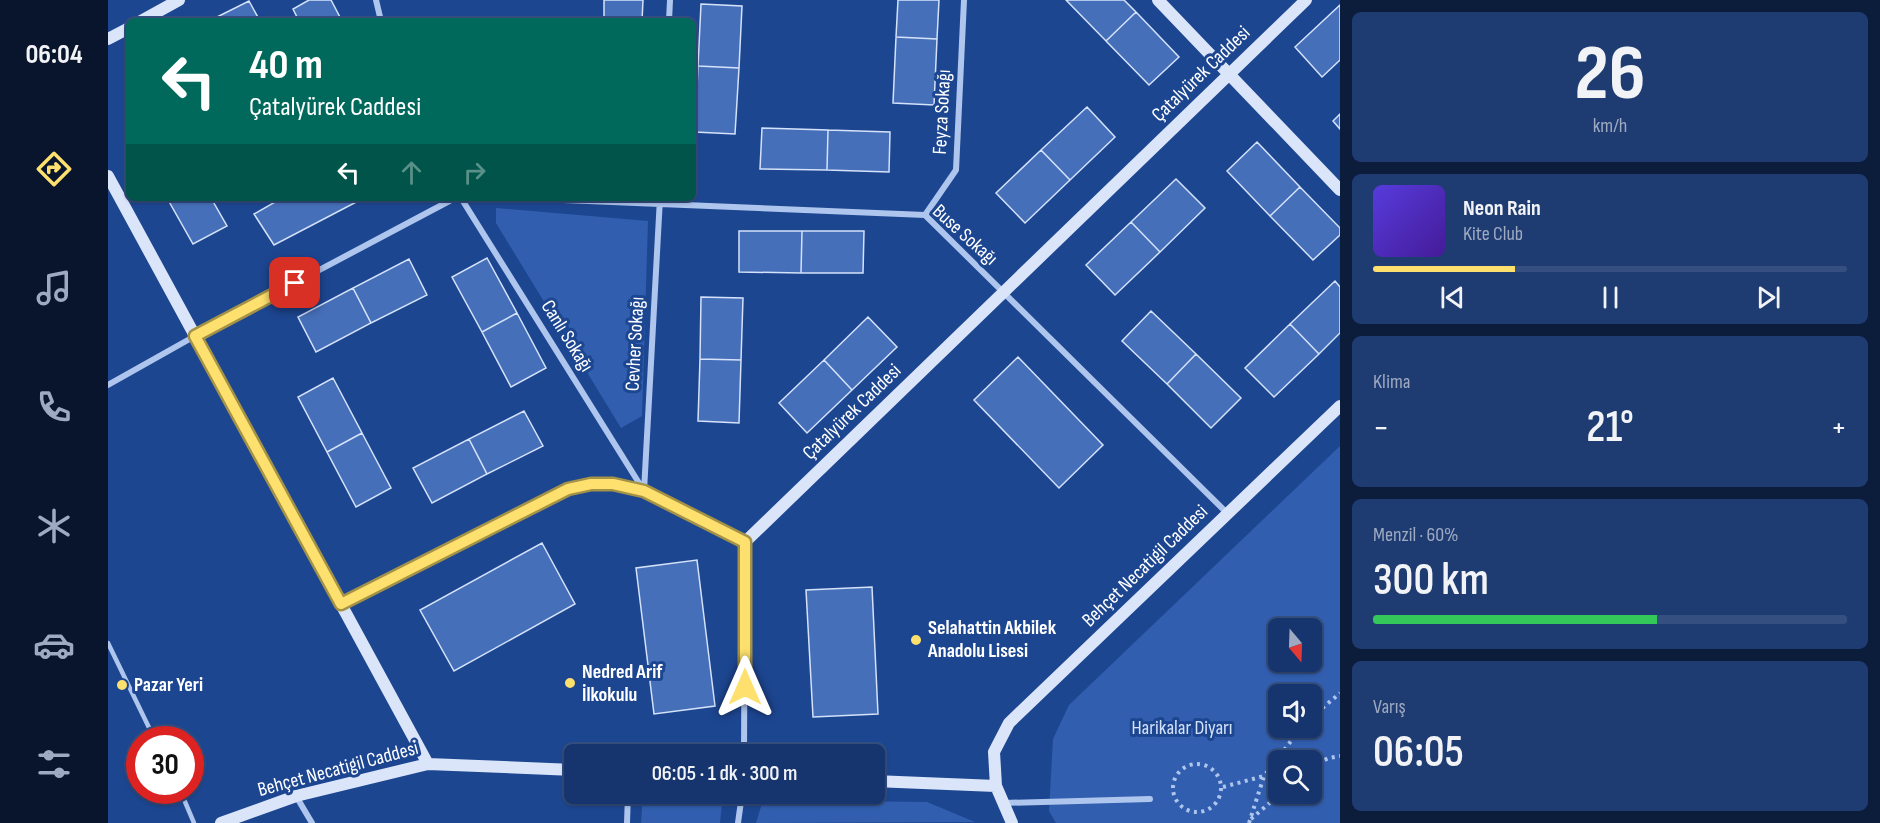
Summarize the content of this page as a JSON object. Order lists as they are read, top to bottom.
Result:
{
  "streets": {
    "street": [
      "Çatalyürek Caddesi",
      "Feyza Sokağı",
      "Buse Sokağı",
      "Canlı Sokağı",
      "Cevher Sokağı",
      "Behçet Necatigil Caddesi"
    ]
  },
  "crossings": [
    ["Çatalyürek Caddesi", "Buse Sokağı"],
    ["Feyza Sokağı", "Buse Sokağı"],
    ["Buse Sokağı", "Cevher Sokağı"],
    ["Buse Sokağı", "Behçet Necatigil Caddesi"],
    ["Canlı Sokağı", "Cevher Sokağı"]
  ],
  "parks": ["Harikalar Diyarı"],
  "places": ["Selahattin Akbilek Anadolu Lisesi", "Nedred Arif İlkokulu", "Pazar Yeri"],
  "north": "bottom",
  "page": {
    "tabs": "06:04",
    "tile": [
      ["26", "km/h"],
      "Klima",
      ["Menzil · 60%", "300 km"],
      ["Varış", "06:05"]
    ],
    "turn": ["40 m", "Çatalyürek Caddesi"],
    "song": ["Neon Rain", "Kite Club"],
    "heat": ["−", "21°", "+"],
    "limit": "30",
    "trip": "06:05 · 1 dk · 300 m"
  }
}
